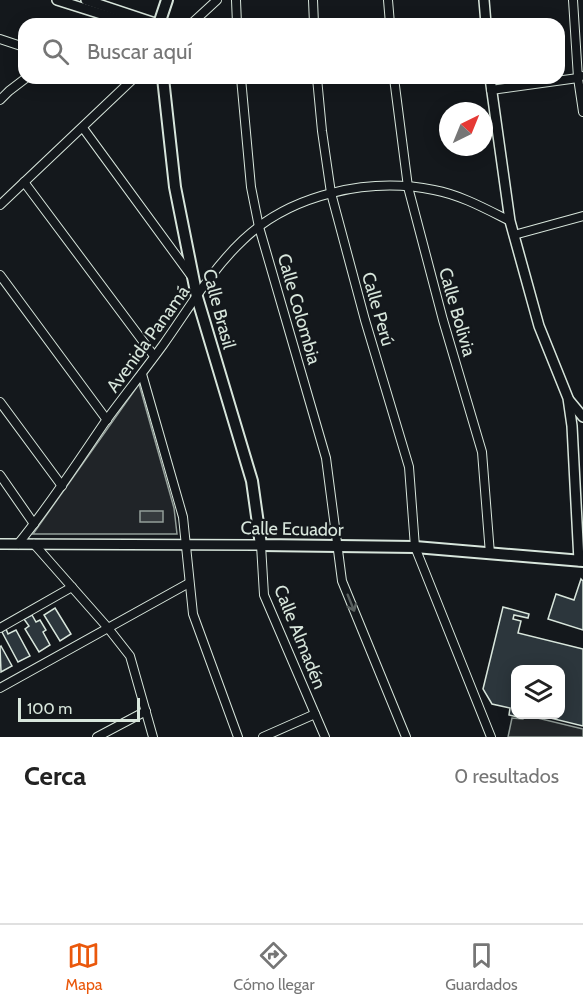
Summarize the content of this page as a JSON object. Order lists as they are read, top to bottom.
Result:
{
  "streets": {
    "main road": ["Calle Brasil", "Calle Ecuador"],
    "street": [
      "Calle Colombia",
      "Calle Perú",
      "Calle Bolivia",
      "Avenida Panamá",
      "Calle Almadén"
    ]
  },
  "crossings": [
    ["Calle Brasil", "Avenida Panamá"],
    ["Calle Brasil", "Calle Ecuador"],
    ["Calle Brasil", "Calle Almadén"],
    ["Calle Colombia", "Avenida Panamá"],
    ["Calle Colombia", "Calle Ecuador"],
    ["Calle Perú", "Avenida Panamá"],
    ["Calle Perú", "Calle Ecuador"],
    ["Calle Bolivia", "Avenida Panamá"],
    ["Calle Bolivia", "Calle Ecuador"],
    ["Avenida Panamá", "Calle Ecuador"],
    ["Calle Ecuador", "Calle Almadén"]
  ],
  "scale_bar": "100 m",
  "north": "top right",
  "page": {
    "search": "Buscar aquí",
    "scale": "100 m",
    "heading": ["Cerca", "0 resultados"],
    "nav": ["Mapa", "Cómo llegar", "Guardados"]
  }
}
